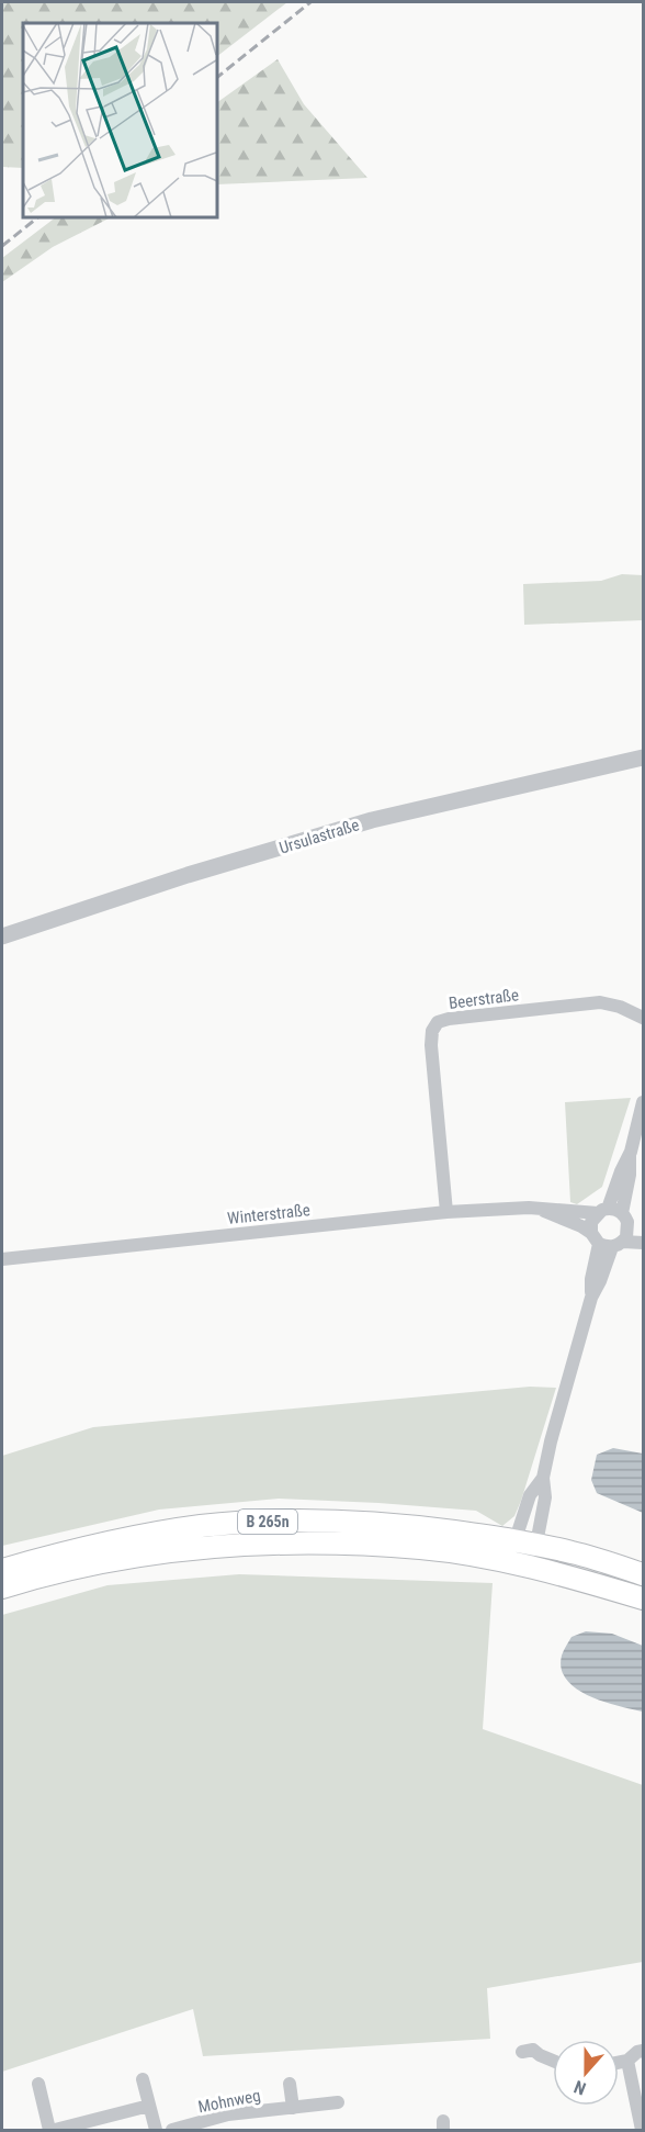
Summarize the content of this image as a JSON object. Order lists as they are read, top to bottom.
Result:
{
  "streets": {
    "main road": ["B 265n"],
    "street": [
      "Ursulastraße",
      "Beerstraße",
      "Winterstraße",
      "Mohnweg"
    ]
  },
  "crossings": [
    ["Beerstraße", "Winterstraße"]
  ],
  "north": "bottom"
}
